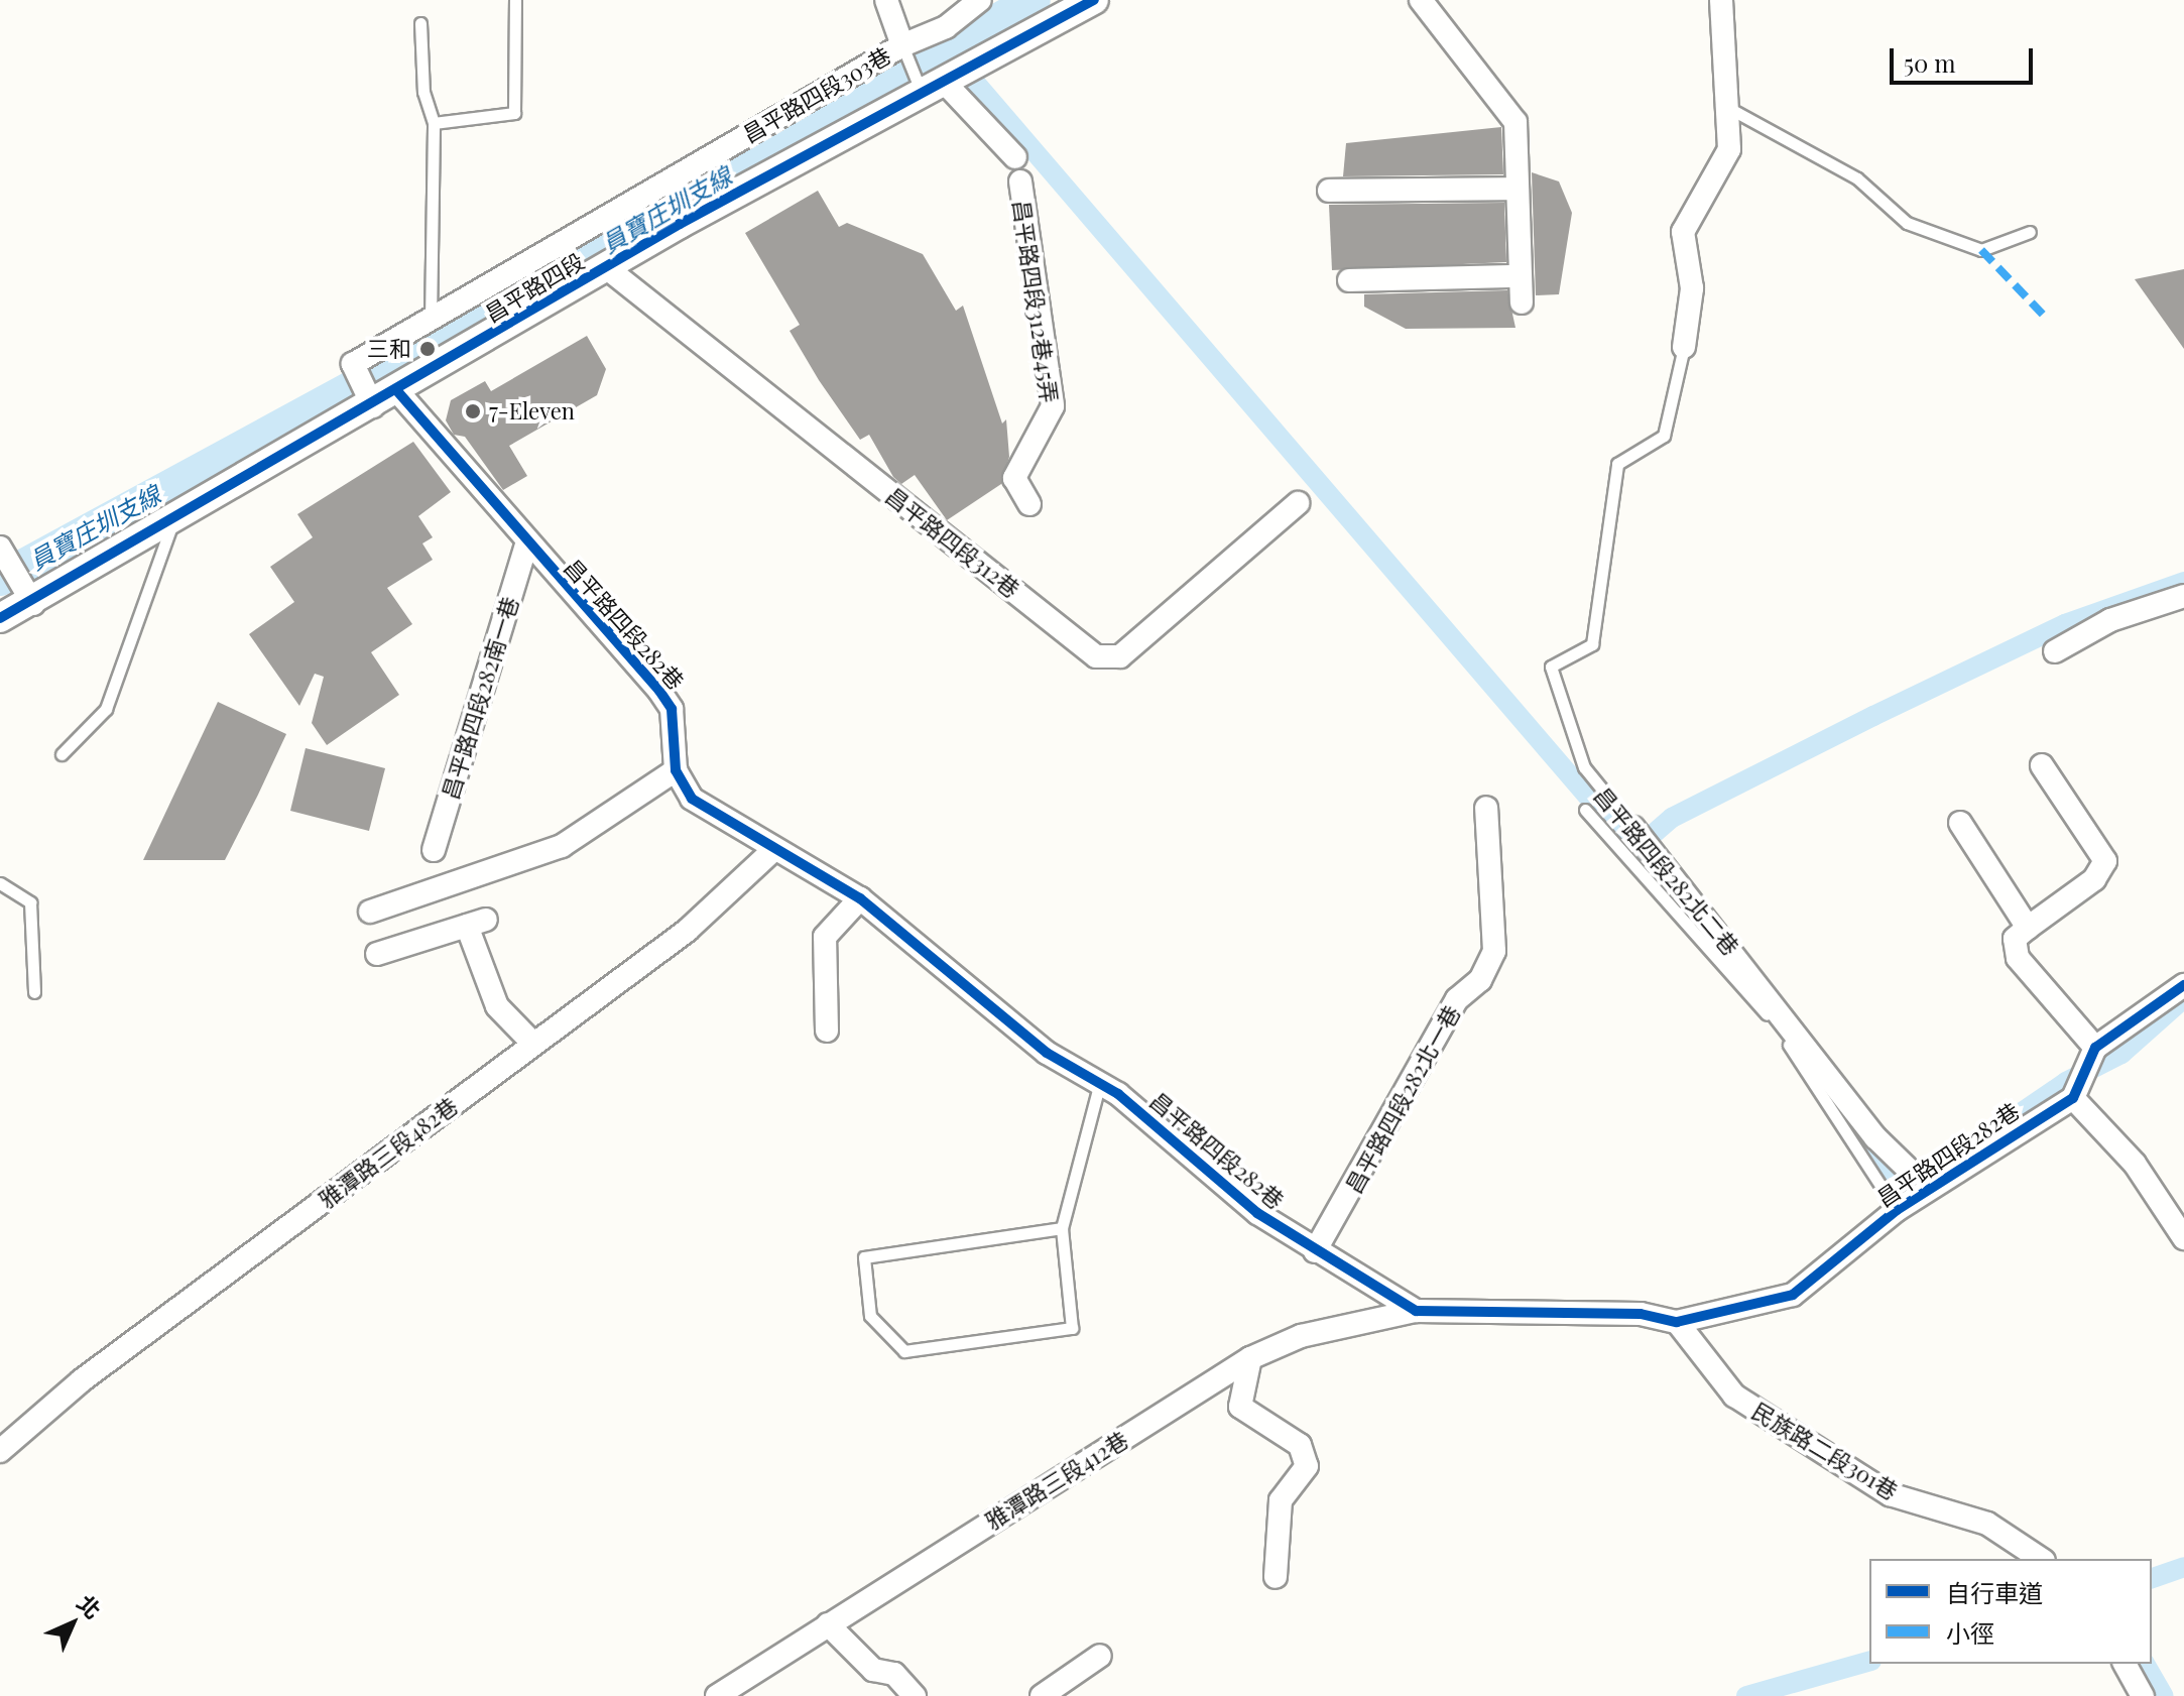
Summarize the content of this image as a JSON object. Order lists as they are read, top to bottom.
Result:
{
  "streets": {
    "street": [
      "昌平路四段303巷",
      "昌平路四段",
      "昌平路四段312巷45弄",
      "昌平路四段312巷",
      "昌平路四段282巷",
      "昌平路四段282南一巷",
      "昌平路四段282北二巷",
      "昌平路四段282北一巷",
      "雅潭路三段482巷",
      "民族路二段301巷",
      "雅潭路三段412巷"
    ]
  },
  "crossings": [
    ["昌平路四段303巷", "昌平路四段"],
    ["昌平路四段", "昌平路四段312巷"],
    ["昌平路四段", "昌平路四段282巷"],
    ["昌平路四段282巷", "昌平路四段282南一巷"],
    ["昌平路四段282巷", "昌平路四段282北二巷"],
    ["昌平路四段282巷", "昌平路四段282北一巷"],
    ["昌平路四段282巷", "雅潭路三段482巷"],
    ["昌平路四段282巷", "民族路二段301巷"],
    ["昌平路四段282巷", "雅潭路三段412巷"]
  ],
  "water": ["員寶庄圳支線"],
  "places": ["三和", "7-Eleven"],
  "legend": ["自行車道", "小徑"],
  "scale_bar": "50 m",
  "north": "top right"
}
